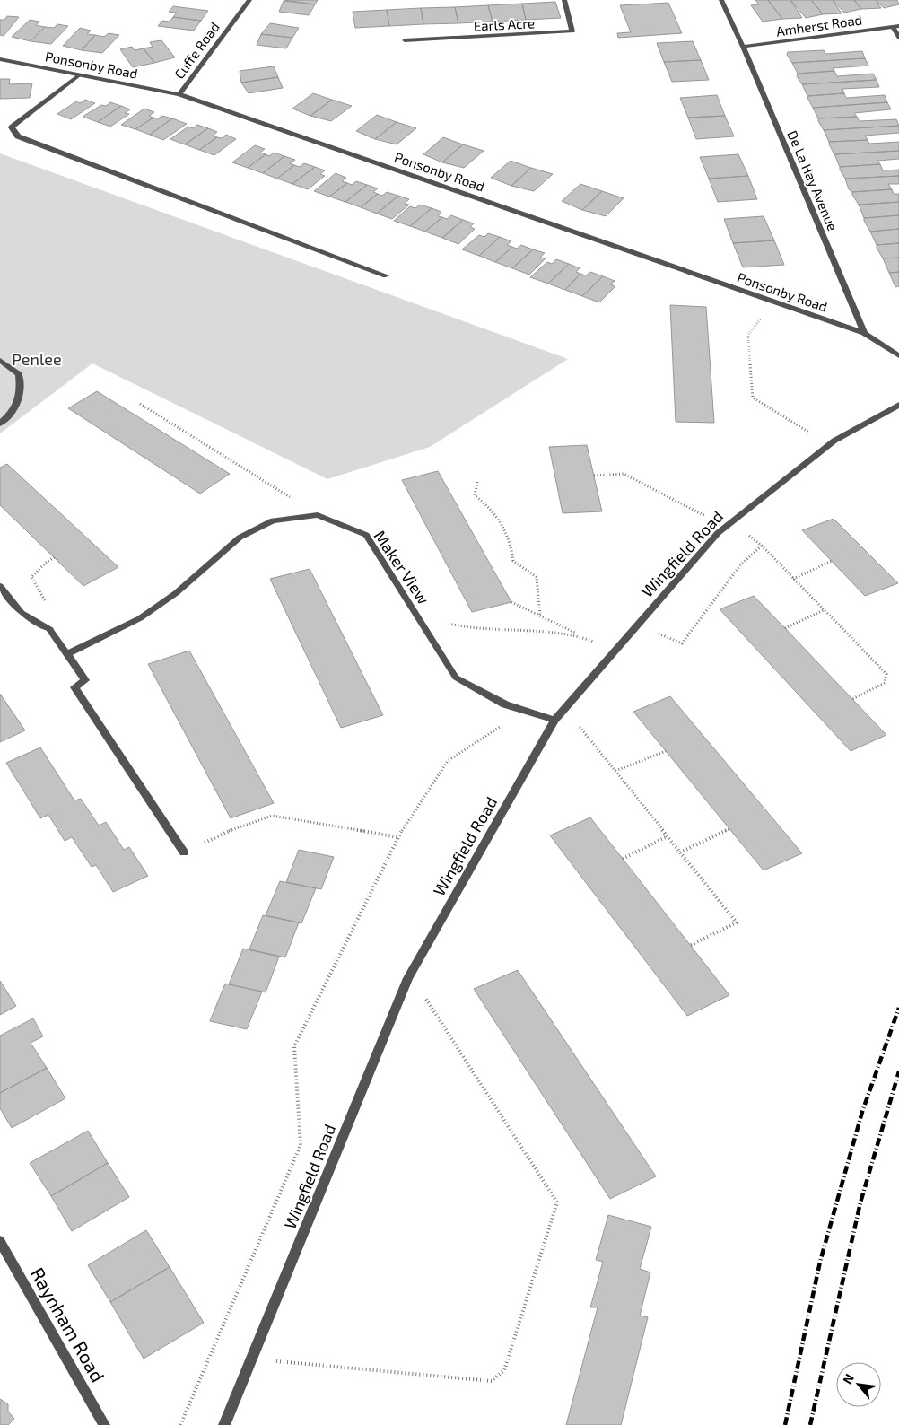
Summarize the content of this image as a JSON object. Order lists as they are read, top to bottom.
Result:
{
  "streets": {
    "street": [
      "Earls Acre",
      "Amherst Road",
      "Cuffe Road",
      "Ponsonby Road",
      "De La Hay Avenue",
      "Wingfield Road",
      "Maker View",
      "Raynham Road"
    ]
  },
  "crossings": [
    ["Amherst Road", "De La Hay Avenue"],
    ["Cuffe Road", "Ponsonby Road"],
    ["Ponsonby Road", "De La Hay Avenue"],
    ["Wingfield Road", "Maker View"]
  ],
  "parks": ["Penlee"],
  "north": "top left"
}
